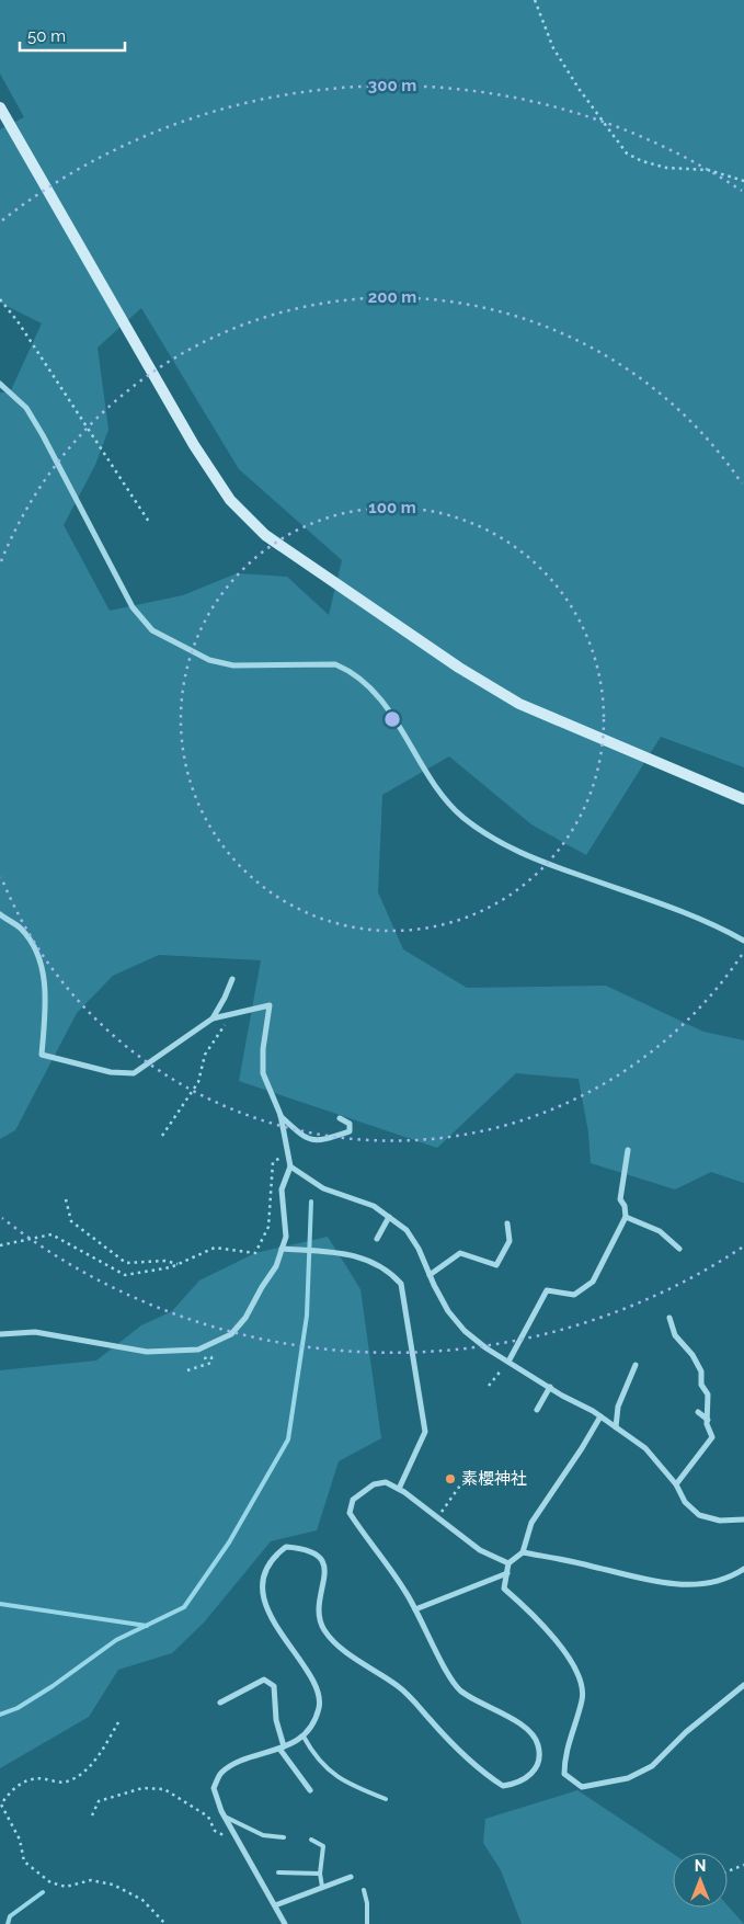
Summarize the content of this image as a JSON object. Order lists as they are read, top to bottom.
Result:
{
  "places": ["素櫻神社"],
  "scale_bar": "50 m",
  "north": "top",
  "rings": ["300 m", "200 m", "100 m"]
}
